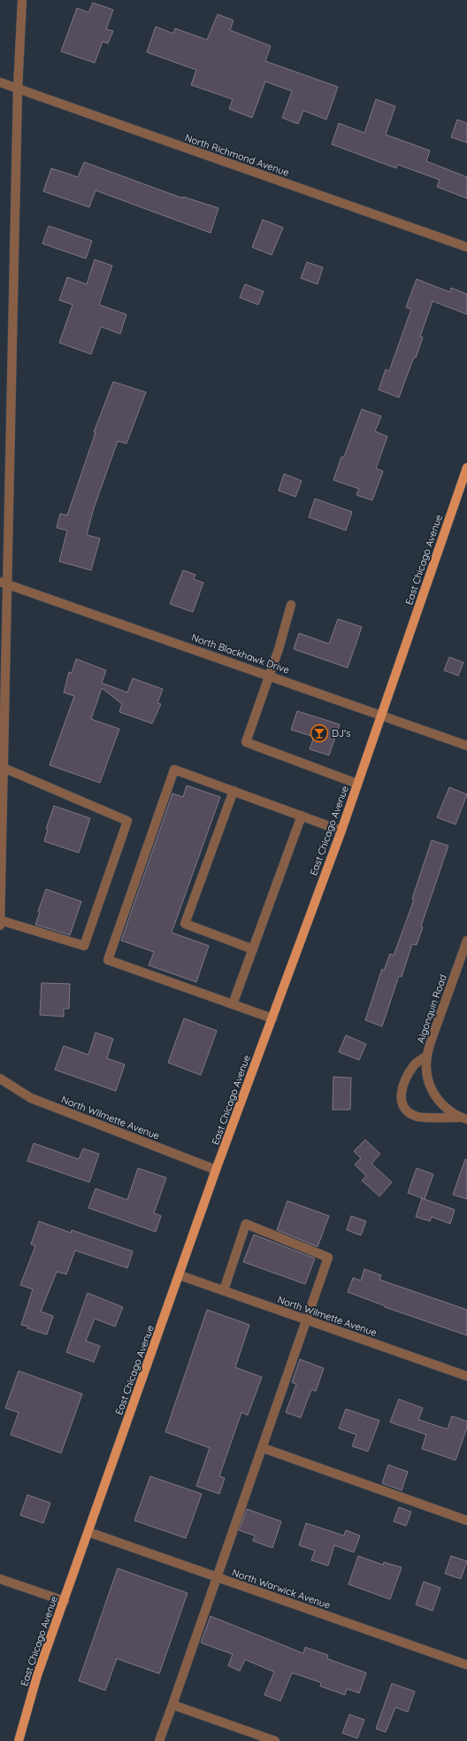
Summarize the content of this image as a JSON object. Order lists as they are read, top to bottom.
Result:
{
  "streets": {
    "main road": ["East Chicago Avenue"],
    "street": [
      "North Richmond Avenue",
      "North Blackhawk Drive",
      "Algonquin Road",
      "North Wilmette Avenue",
      "North Warwick Avenue"
    ]
  },
  "crossings": [
    ["East Chicago Avenue", "North Blackhawk Drive"],
    ["East Chicago Avenue", "North Wilmette Avenue"],
    ["East Chicago Avenue", "North Warwick Avenue"]
  ],
  "places": {
    "bar": ["DJ's"]
  }
}
